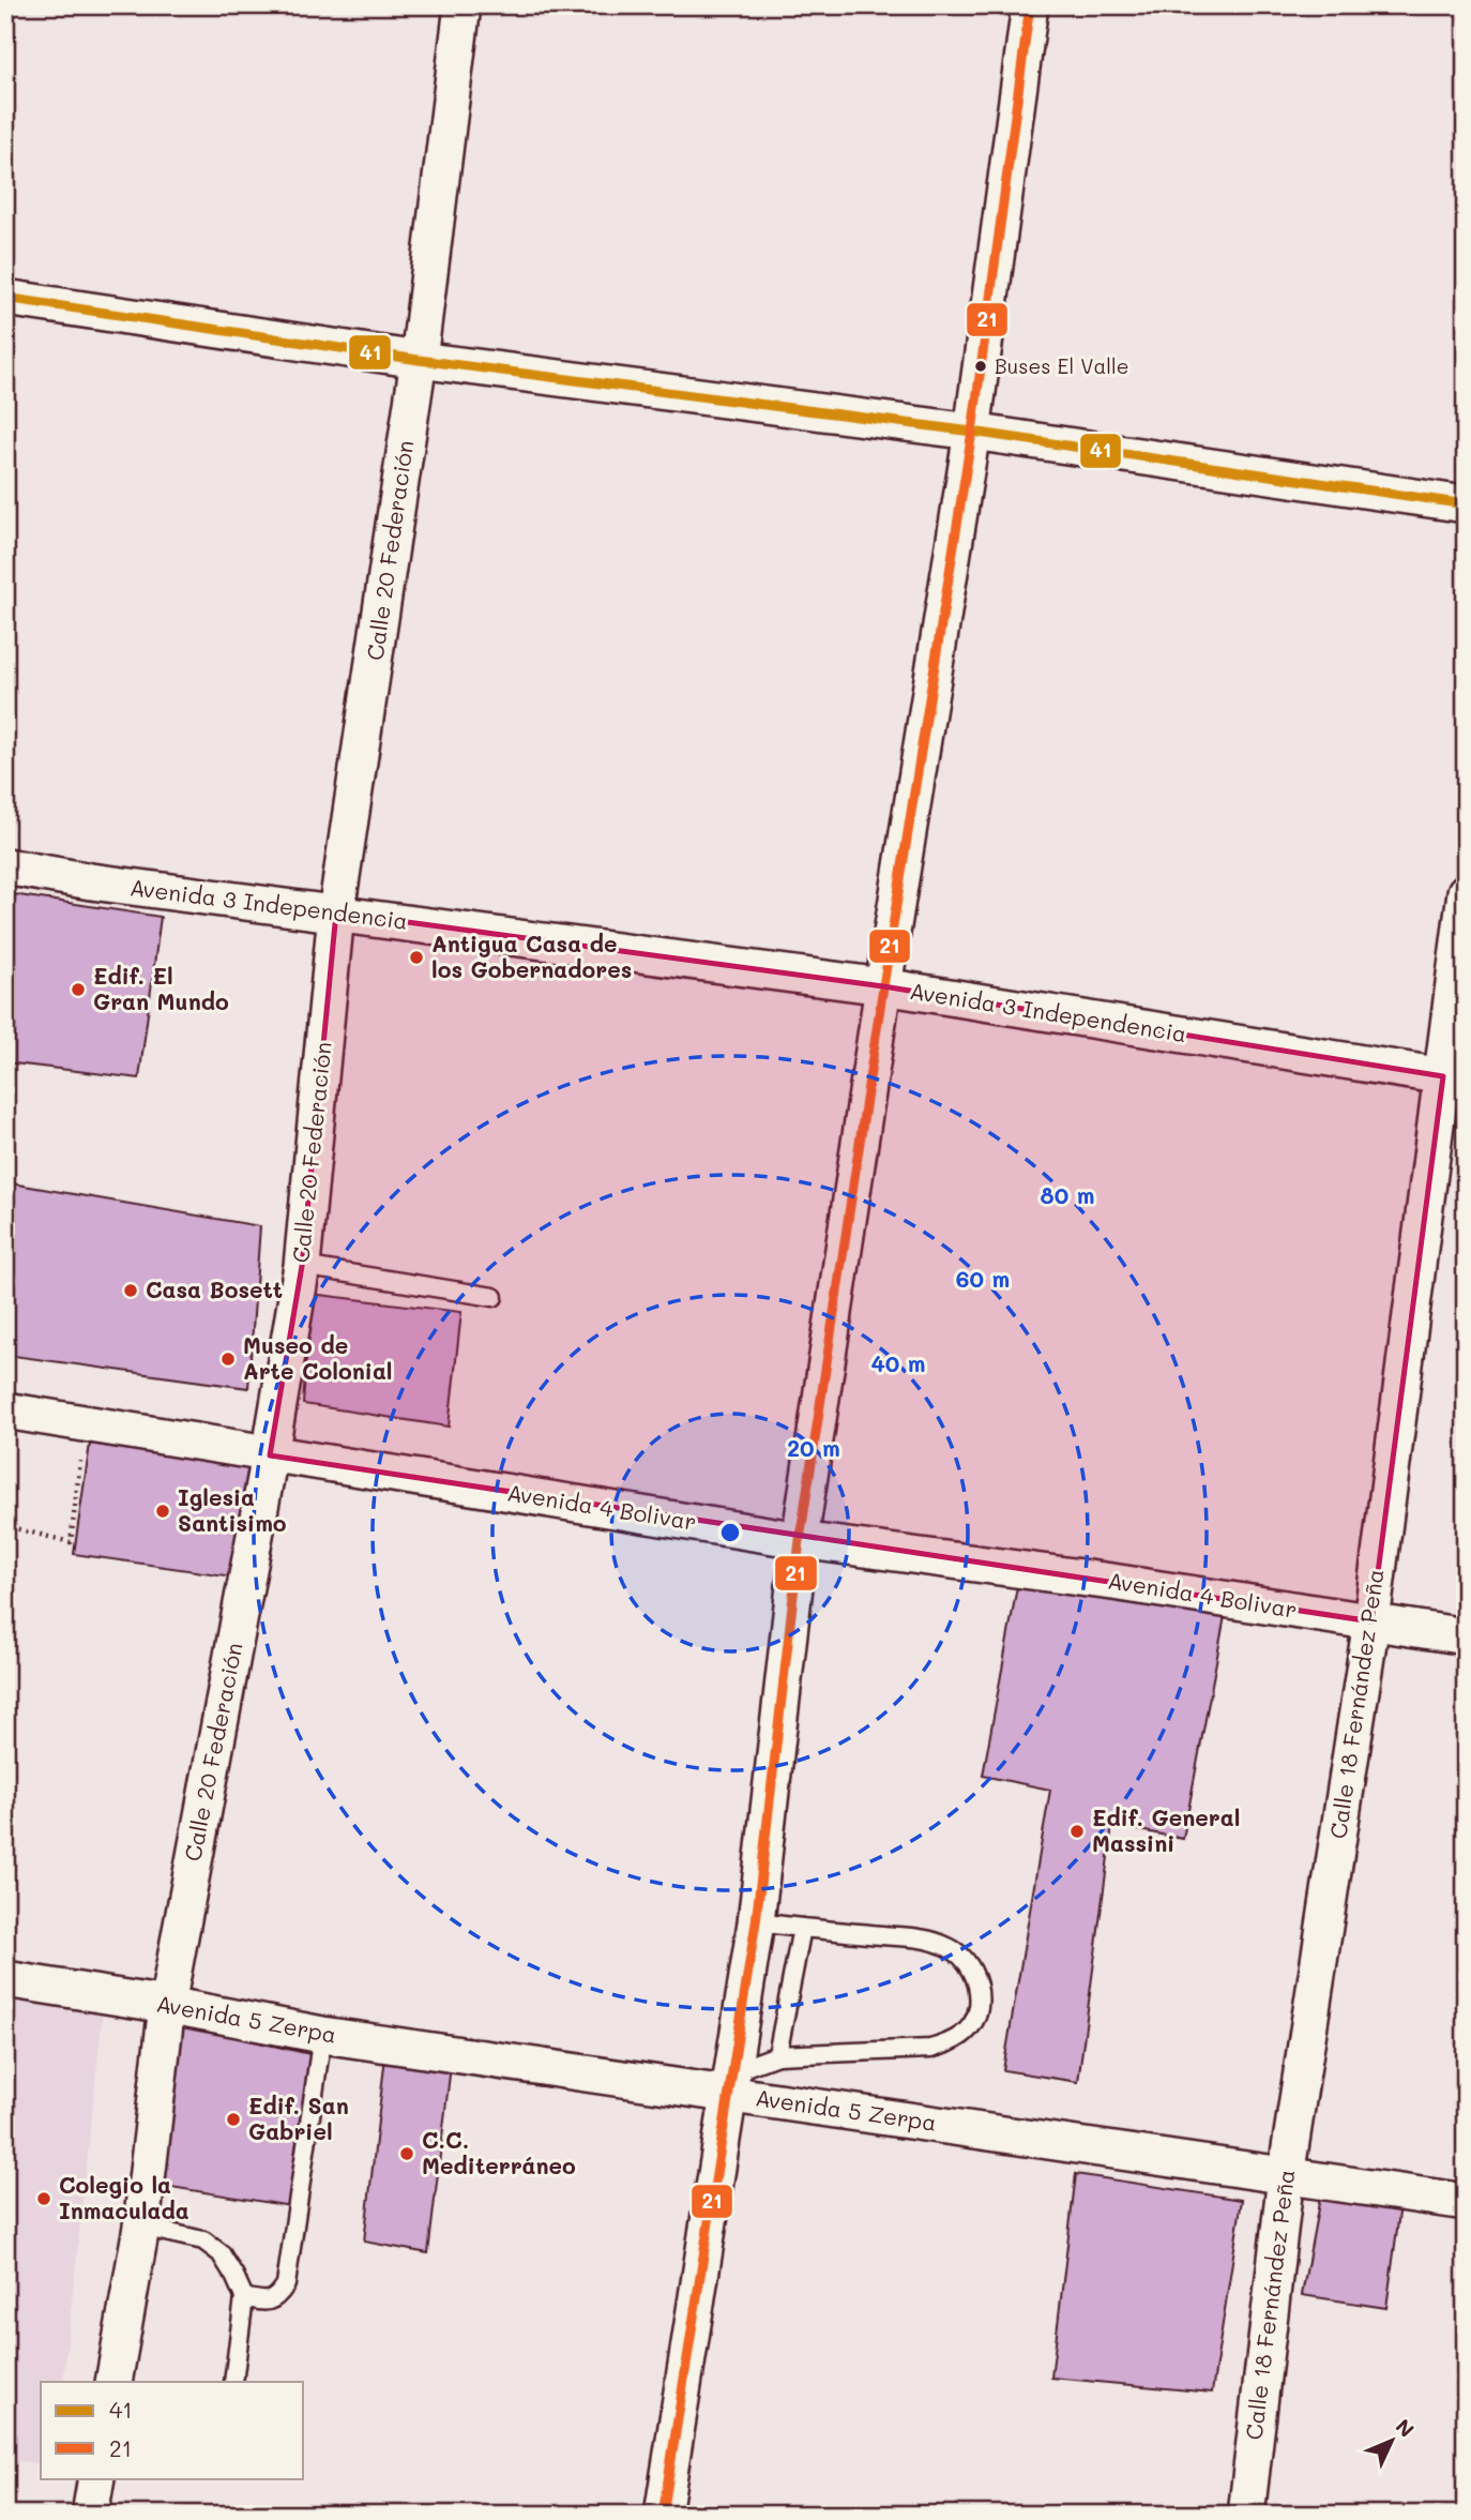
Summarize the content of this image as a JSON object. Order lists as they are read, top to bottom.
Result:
{
  "streets": {
    "street": [
      "Calle 20 Federación",
      "Avenida 3 Independencia",
      "Avenida 4 Bolivar",
      "Calle 18 Fernández Peña",
      "Avenida 5 Zerpa"
    ]
  },
  "crossings": [
    ["Calle 20 Federación", "Avenida 3 Independencia"],
    ["Calle 20 Federación", "Avenida 4 Bolivar"],
    ["Calle 20 Federación", "Avenida 5 Zerpa"],
    ["Avenida 3 Independencia", "Calle 18 Fernández Peña"],
    ["Avenida 4 Bolivar", "Calle 18 Fernández Peña"],
    ["Calle 18 Fernández Peña", "Avenida 5 Zerpa"]
  ],
  "places": [
    "Buses El Valle",
    "Antigua Casa de los Gobernadores",
    "Edif. El Gran Mundo",
    "Casa Bosett",
    "Museo de Arte Colonial",
    "Iglesia Santisimo",
    "Edif. General Massini",
    "Edif. San Gabriel",
    "C.C. Mediterráneo",
    "Colegio la Inmaculada"
  ],
  "lines": ["transit line 21", "transit line 41"],
  "legend": ["41", "21"],
  "north": "top right",
  "rings": [
    "80 m",
    "60 m",
    "40 m",
    "20 m"
  ]
}
